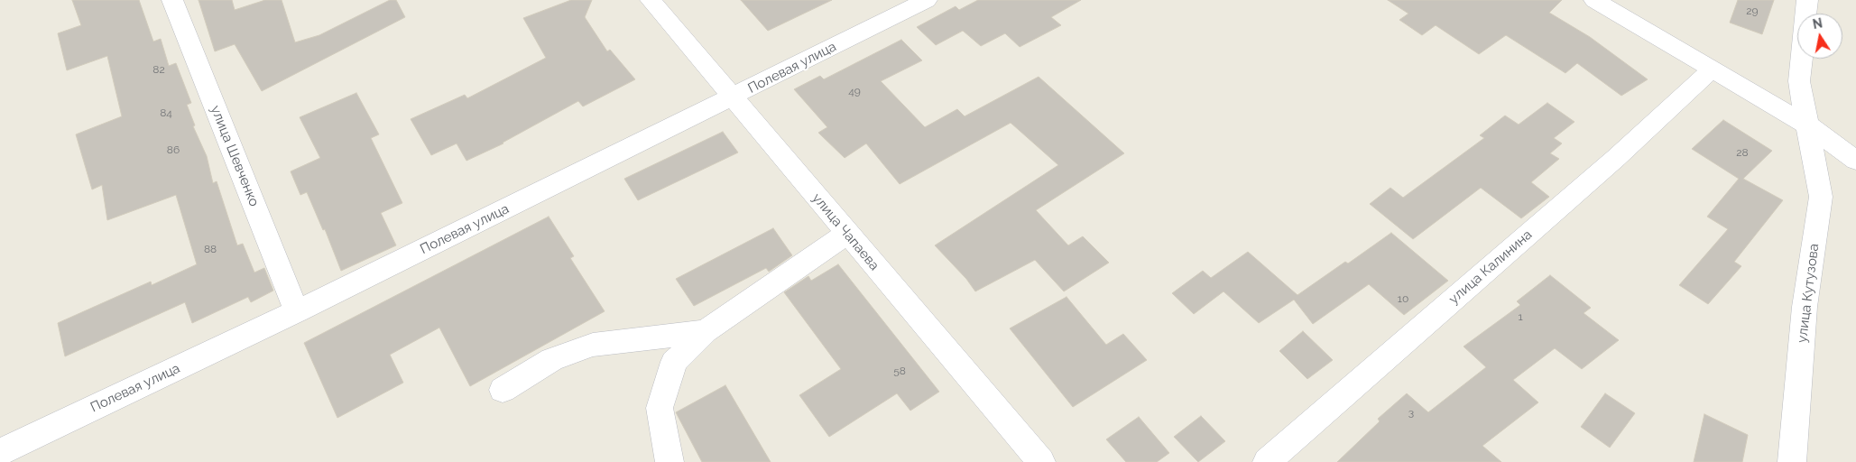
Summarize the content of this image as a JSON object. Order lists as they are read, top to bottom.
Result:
{
  "streets": {
    "street": [
      "Полевая улица",
      "улица Шевченко",
      "улица Чапаева",
      "улица Калинина",
      "улица Кутузова"
    ]
  },
  "crossings": [
    ["Полевая улица", "улица Шевченко"],
    ["Полевая улица", "улица Чапаева"]
  ],
  "house_numbers": [
    "29",
    "82",
    "49",
    "84",
    "86",
    "28",
    "88",
    "10",
    "1",
    "58",
    "3"
  ],
  "north": "top"
}
